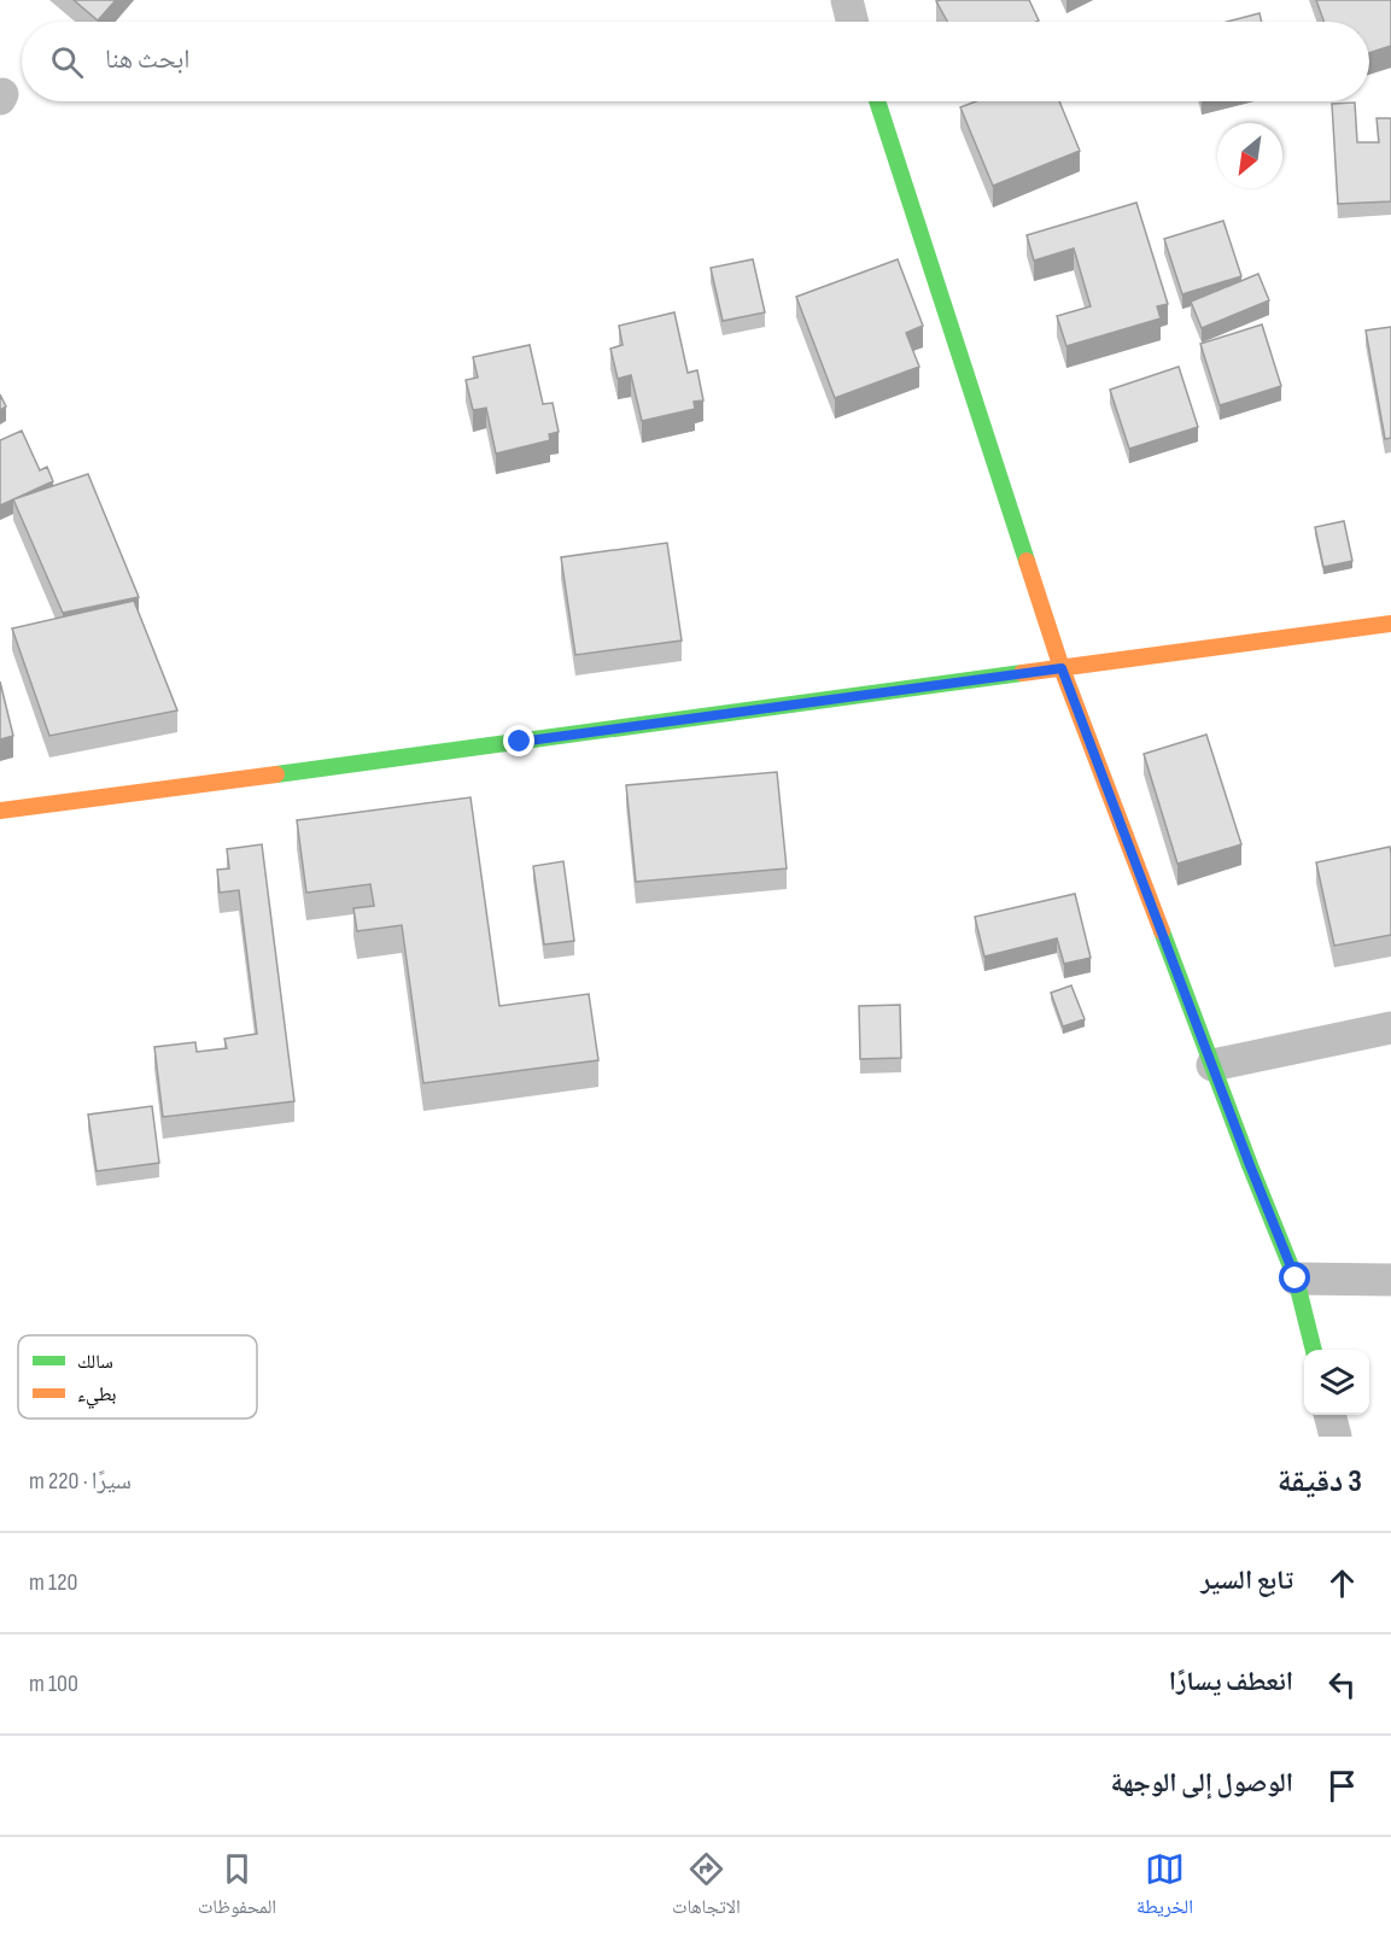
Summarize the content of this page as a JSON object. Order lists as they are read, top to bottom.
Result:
{
  "legend": ["سالك", "بطيء"],
  "north": "bottom left",
  "page": {
    "search": "ابحث هنا",
    "heading": ["3 دقيقة", "سيرًا · 220 m"],
    "list": [
      ["تابع السير", "120 m"],
      ["انعطف يسارًا", "100 m"],
      "الوصول إلى الوجهة"
    ],
    "nav": ["الخريطة", "الاتجاهات", "المحفوظات"]
  }
}
